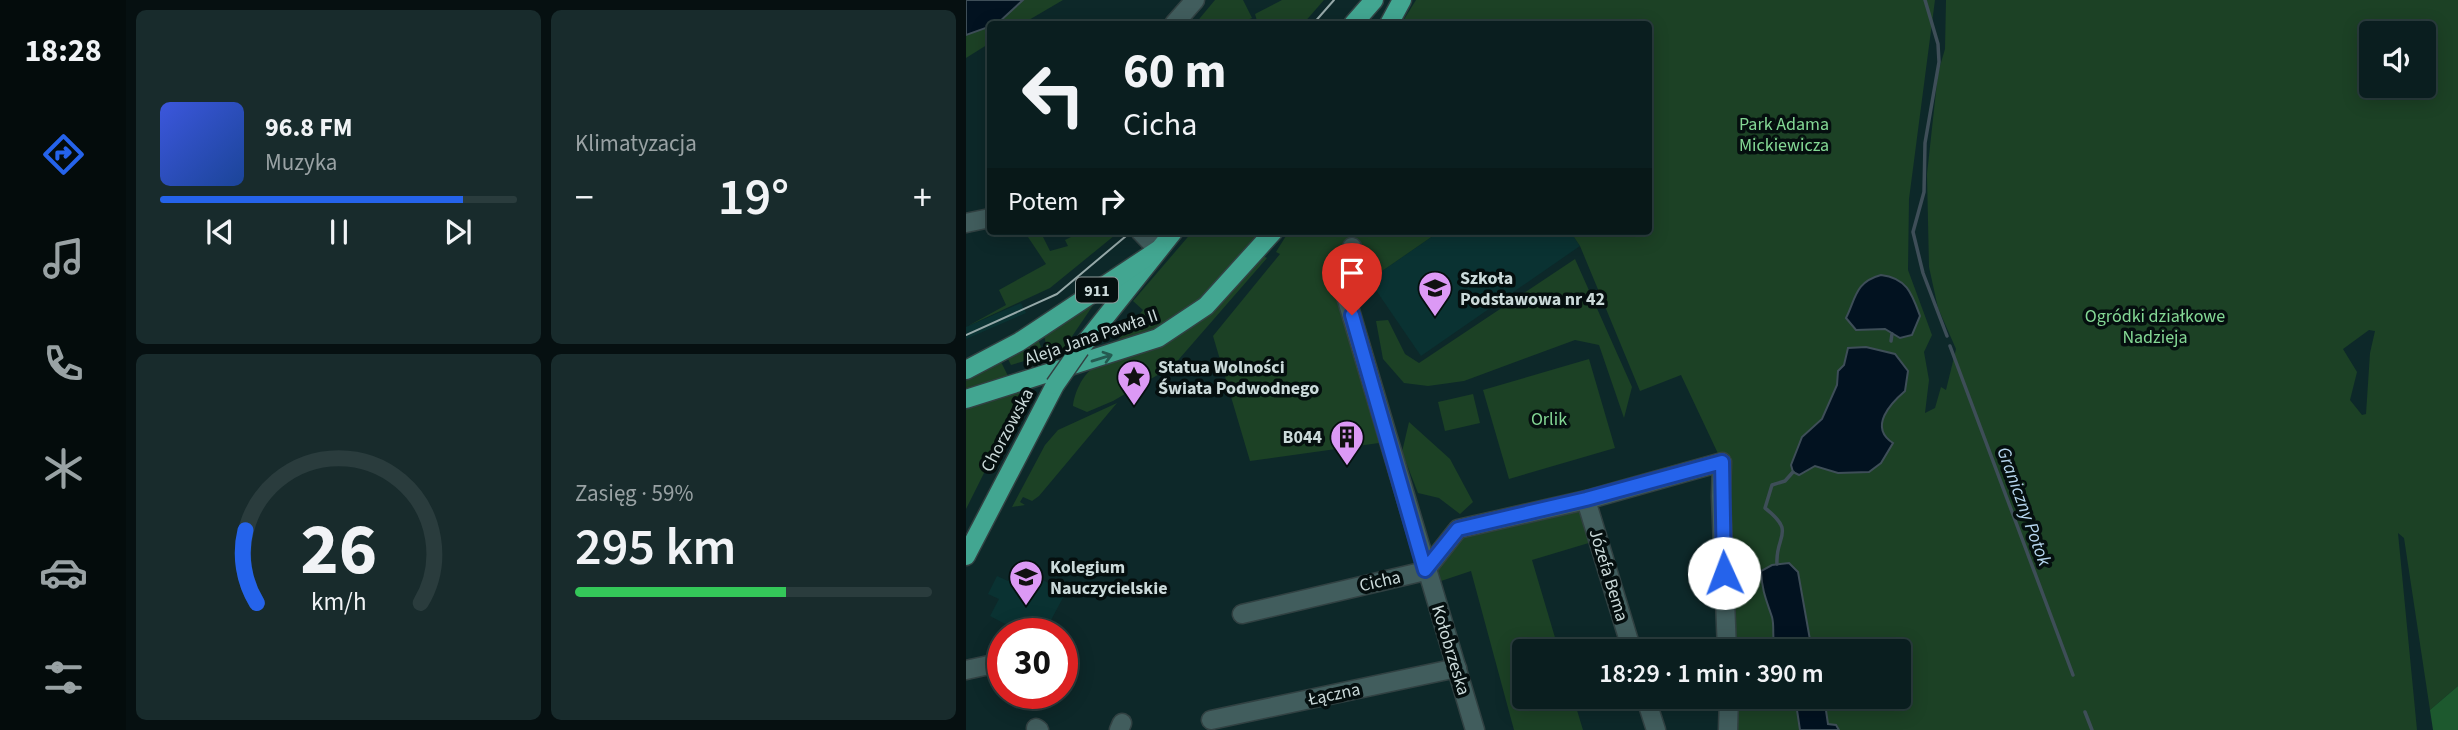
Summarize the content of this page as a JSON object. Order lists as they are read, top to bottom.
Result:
{
  "streets": {
    "main road": ["911", "Aleja Jana Pawła II", "Chorzowska"],
    "street": [
      "Józefa Bema",
      "Cicha",
      "Kołobrzeska",
      "Łączna"
    ]
  },
  "crossings": [
    ["Aleja Jana Pawła II", "Chorzowska"],
    ["Józefa Bema", "Cicha"],
    ["Cicha", "Kołobrzeska"],
    ["Kołobrzeska", "Łączna"]
  ],
  "water": ["Graniczny Potok"],
  "parks": ["Park Adama Mickiewicza", "Ogródki działkowe Nadzieja", "Orlik"],
  "places": {
    "school or university": ["Szkoła Podstawowa nr 42", "Kolegium Nauczycielskie"],
    "place": ["Statua Wolności Świata Podwodnego"],
    "building": ["B044"]
  },
  "page": {
    "tabs": "18:28",
    "tile": [
      "Klimatyzacja",
      ["Zasięg · 59%", "295 km"]
    ],
    "turn": ["60 m", "Cicha"],
    "song": ["96.8 FM", "Muzyka"],
    "then": "Potem",
    "heat": ["−", "19°", "+"],
    "limit": "30",
    "trip": "18:29 · 1 min · 390 m",
    "gauge": ["26", "km/h"]
  }
}
